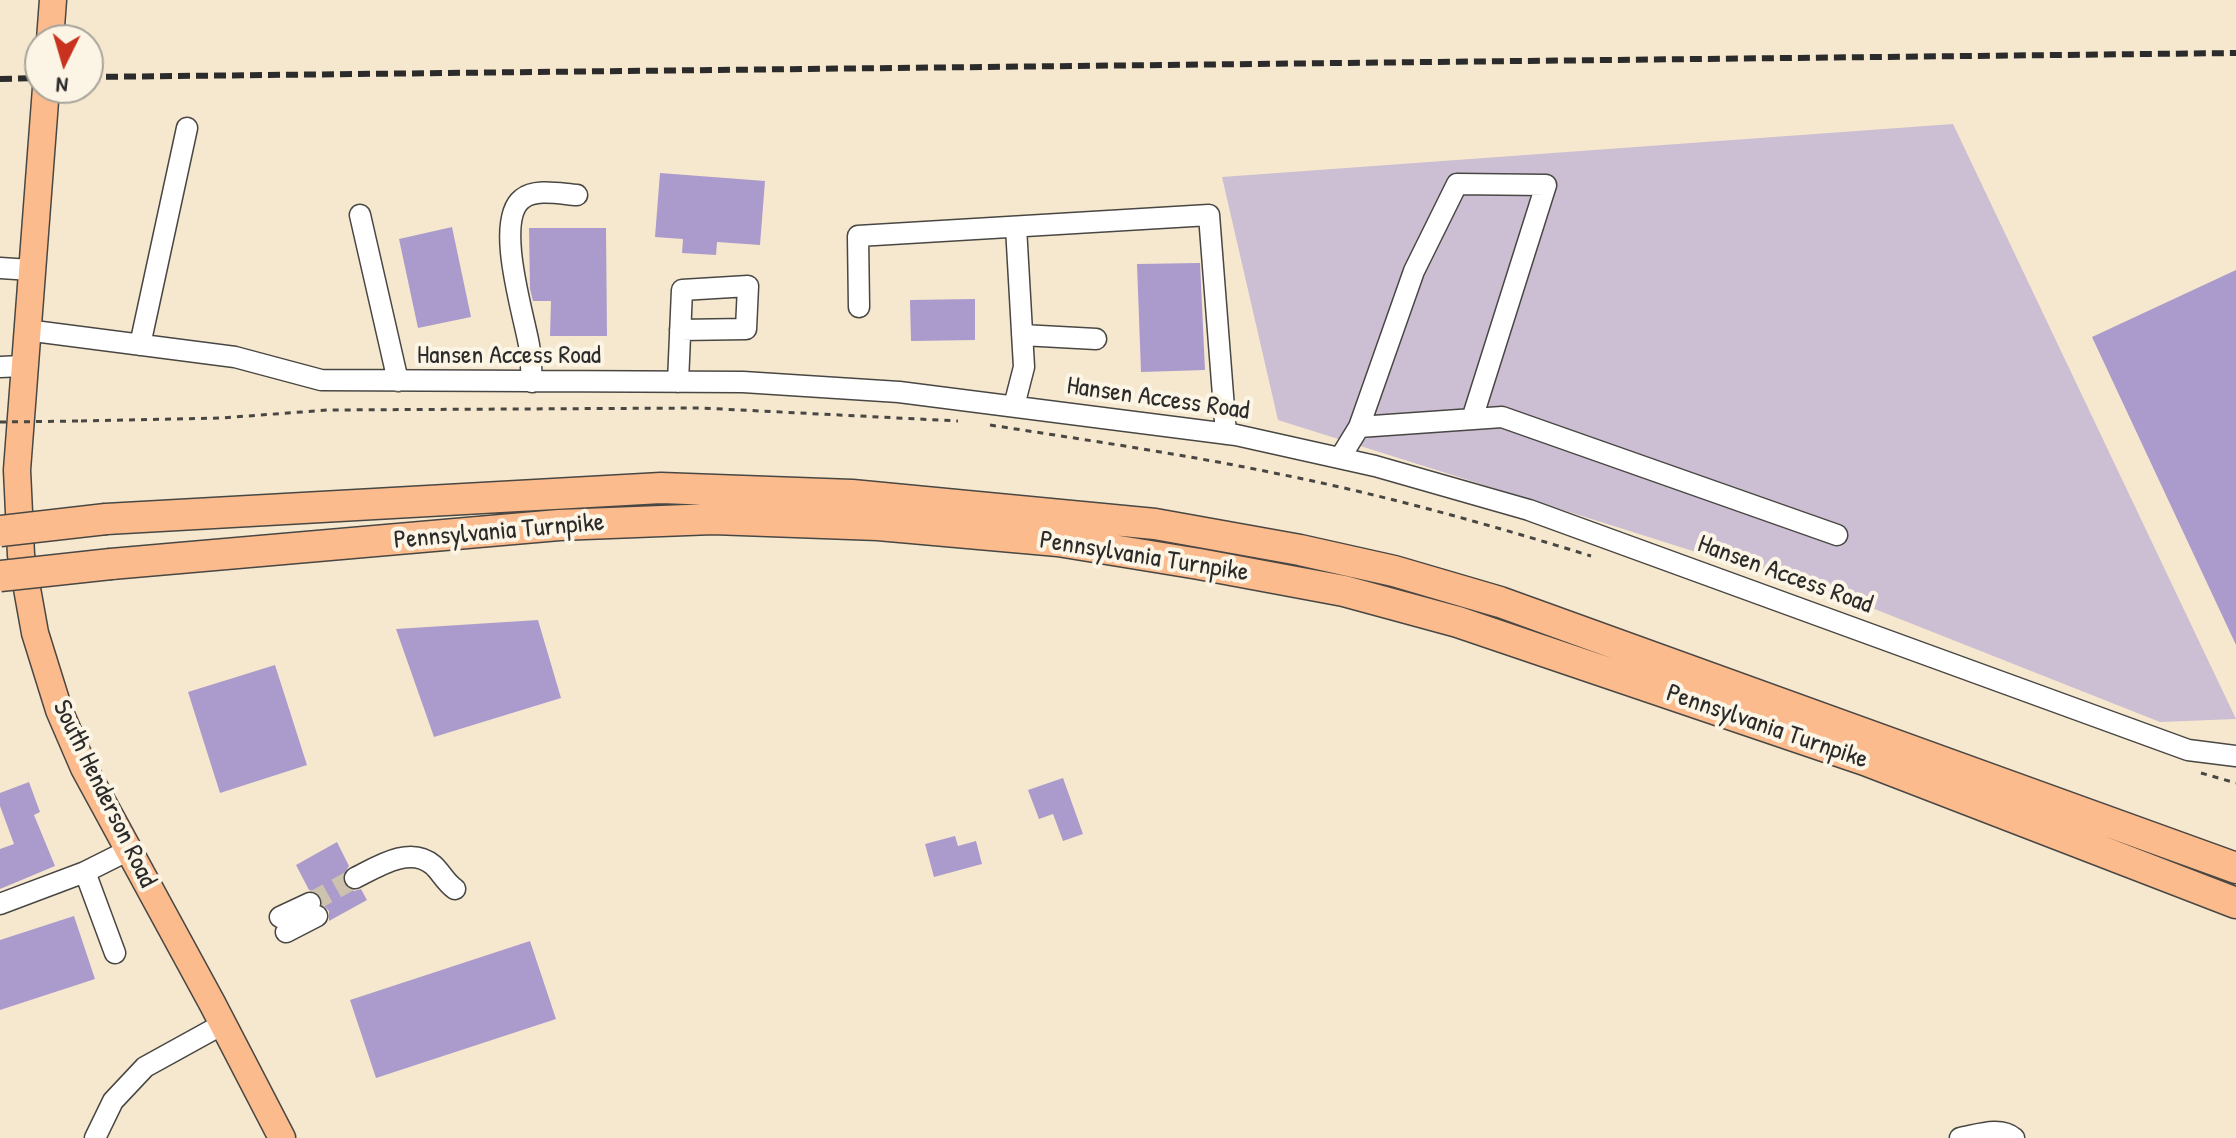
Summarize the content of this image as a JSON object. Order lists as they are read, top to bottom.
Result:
{
  "streets": {
    "highway": ["Pennsylvania Turnpike"],
    "main road": ["South Henderson Road"],
    "street": ["Hansen Access Road"]
  },
  "crossings": [
    ["Hansen Access Road", "South Henderson Road"]
  ],
  "north": "bottom"
}
